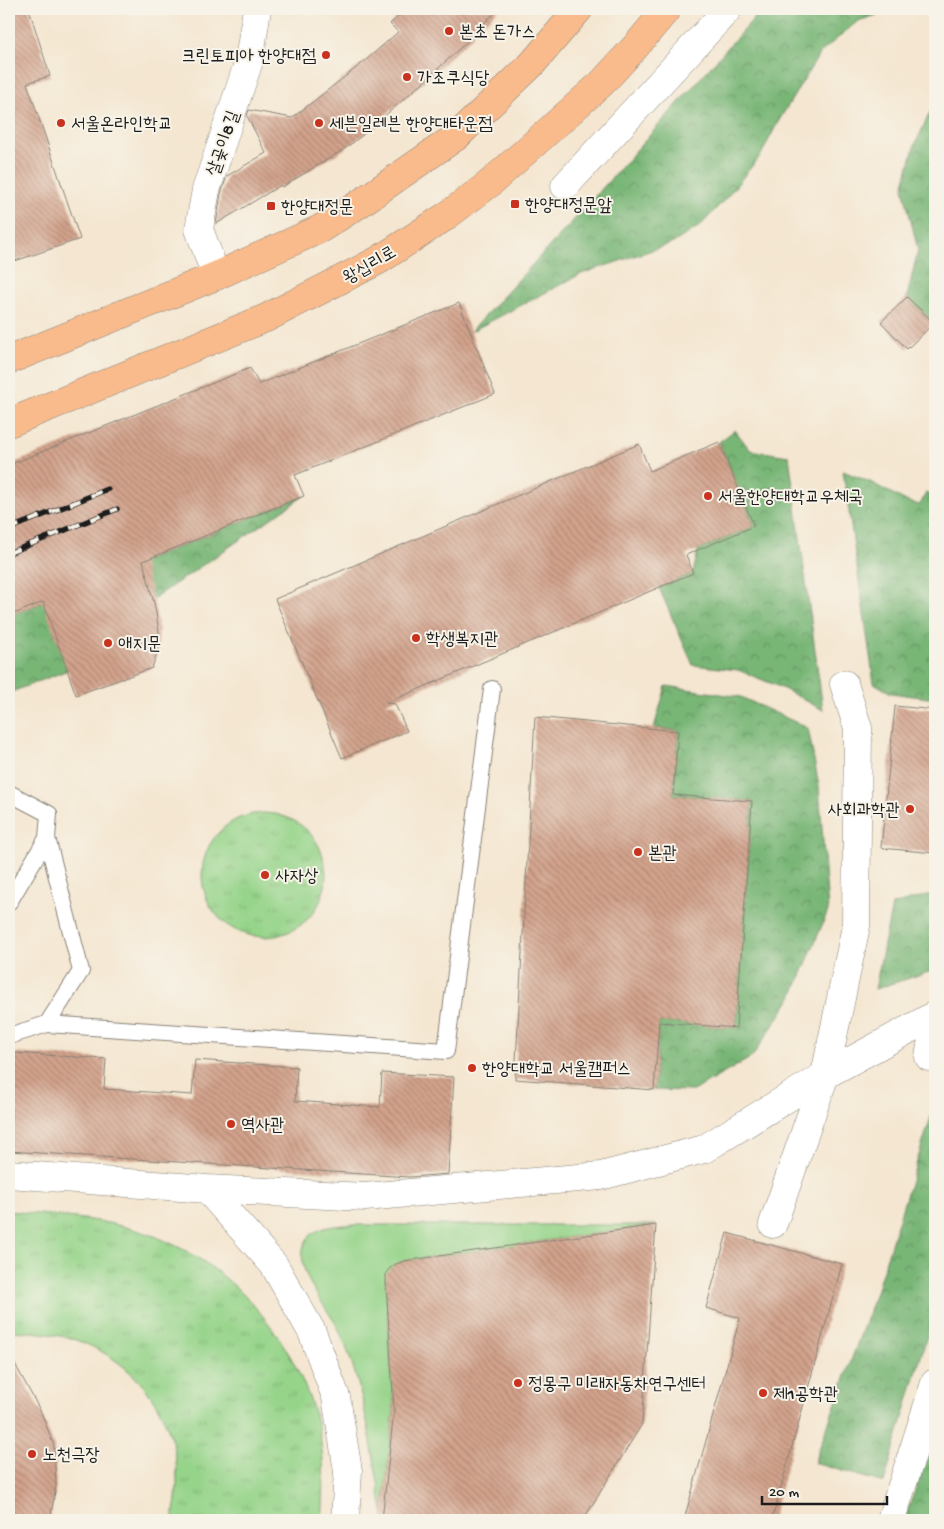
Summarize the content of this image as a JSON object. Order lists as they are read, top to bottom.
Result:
{
  "streets": {
    "main road": ["왕십리로"],
    "street": ["살곶이8길"]
  },
  "places": {
    "other": [
      "본초 돈가스",
      "크린토피아 한양대점",
      "가조쿠식당",
      "서울온라인학교",
      "세븐일레븐 한양대타운점",
      "서울한양대학교우체국",
      "학생복지관",
      "애지문",
      "사회과학관",
      "본관",
      "사자상",
      "한양대학교 서울캠퍼스",
      "역사관",
      "정몽구 미래자동차연구센터",
      "제1공학관",
      "노천극장"
    ],
    "transit": ["한양대정문앞", "한양대정문"]
  },
  "scale_bar": "20 m"
}
